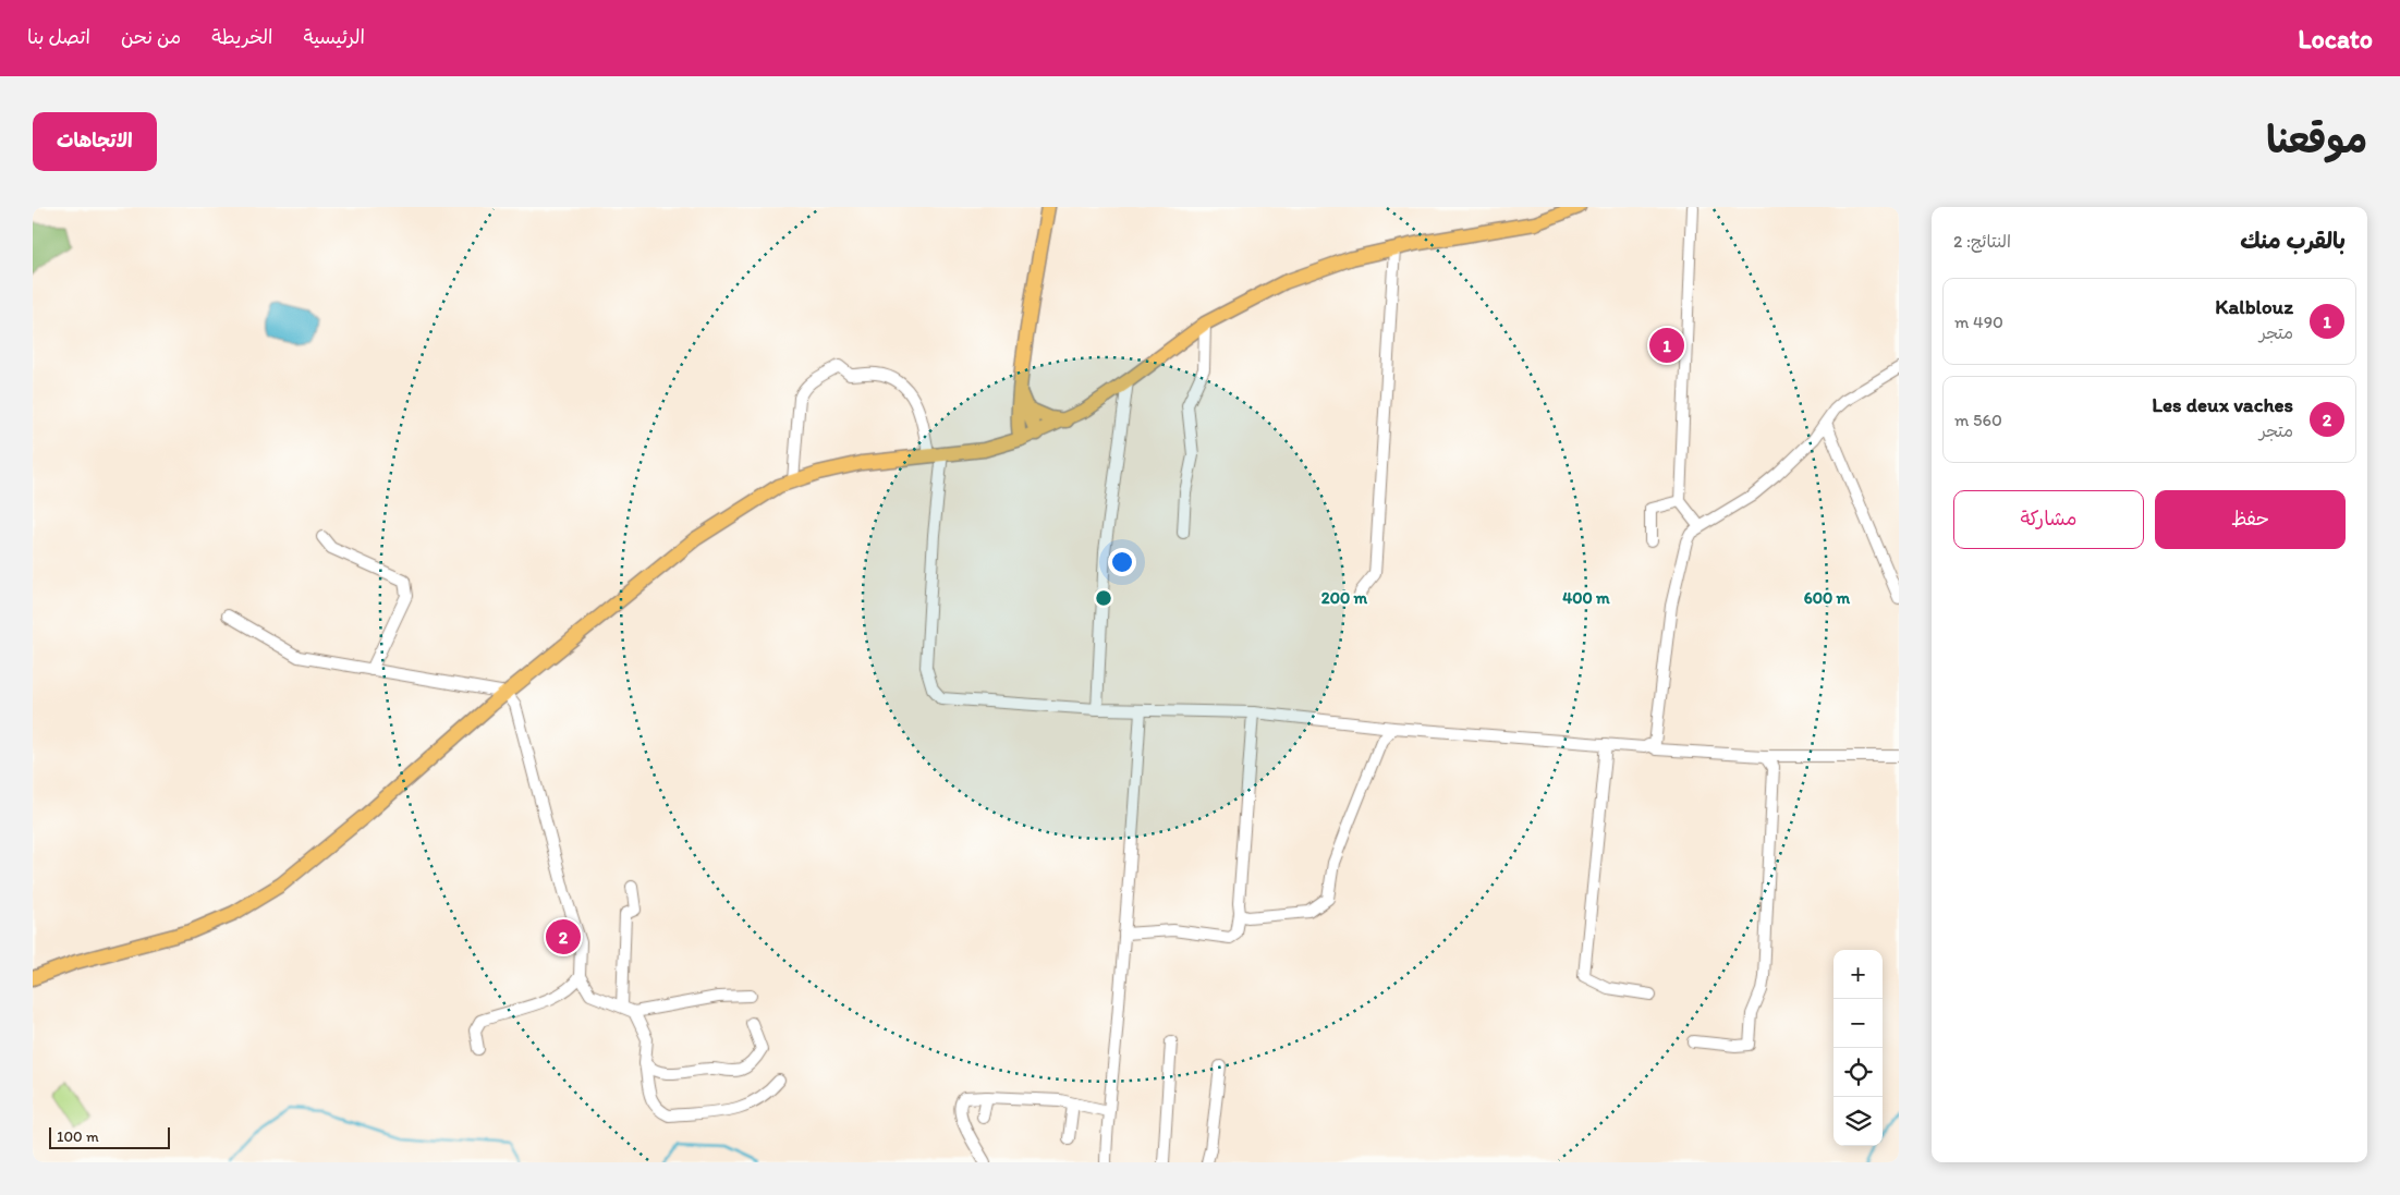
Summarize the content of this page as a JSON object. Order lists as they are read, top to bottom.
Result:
{
  "scale_bar": "100 m",
  "page": {
    "header": "Locato",
    "nav": [
      "الرئيسية",
      "الخريطة",
      "من نحن",
      "اتصل بنا"
    ],
    "title": "موقعنا",
    "buttons": [
      "الاتجاهات",
      ["حفظ", "مشاركة"]
    ],
    "heading": ["بالقرب منك", "النتائج: 2"],
    "list": [
      {
        "mark": "1",
        "name": "Kalblouz",
        "note": "متجر",
        "value": "490 m"
      },
      {
        "mark": "2",
        "name": "Les deux vaches",
        "note": "متجر",
        "value": "560 m"
      }
    ],
    "pins": ["1", "2"],
    "map_buttons": ["+", "−"],
    "scale": "100 m"
  },
  "rings": ["200 m", "400 m", "600 m"]
}
